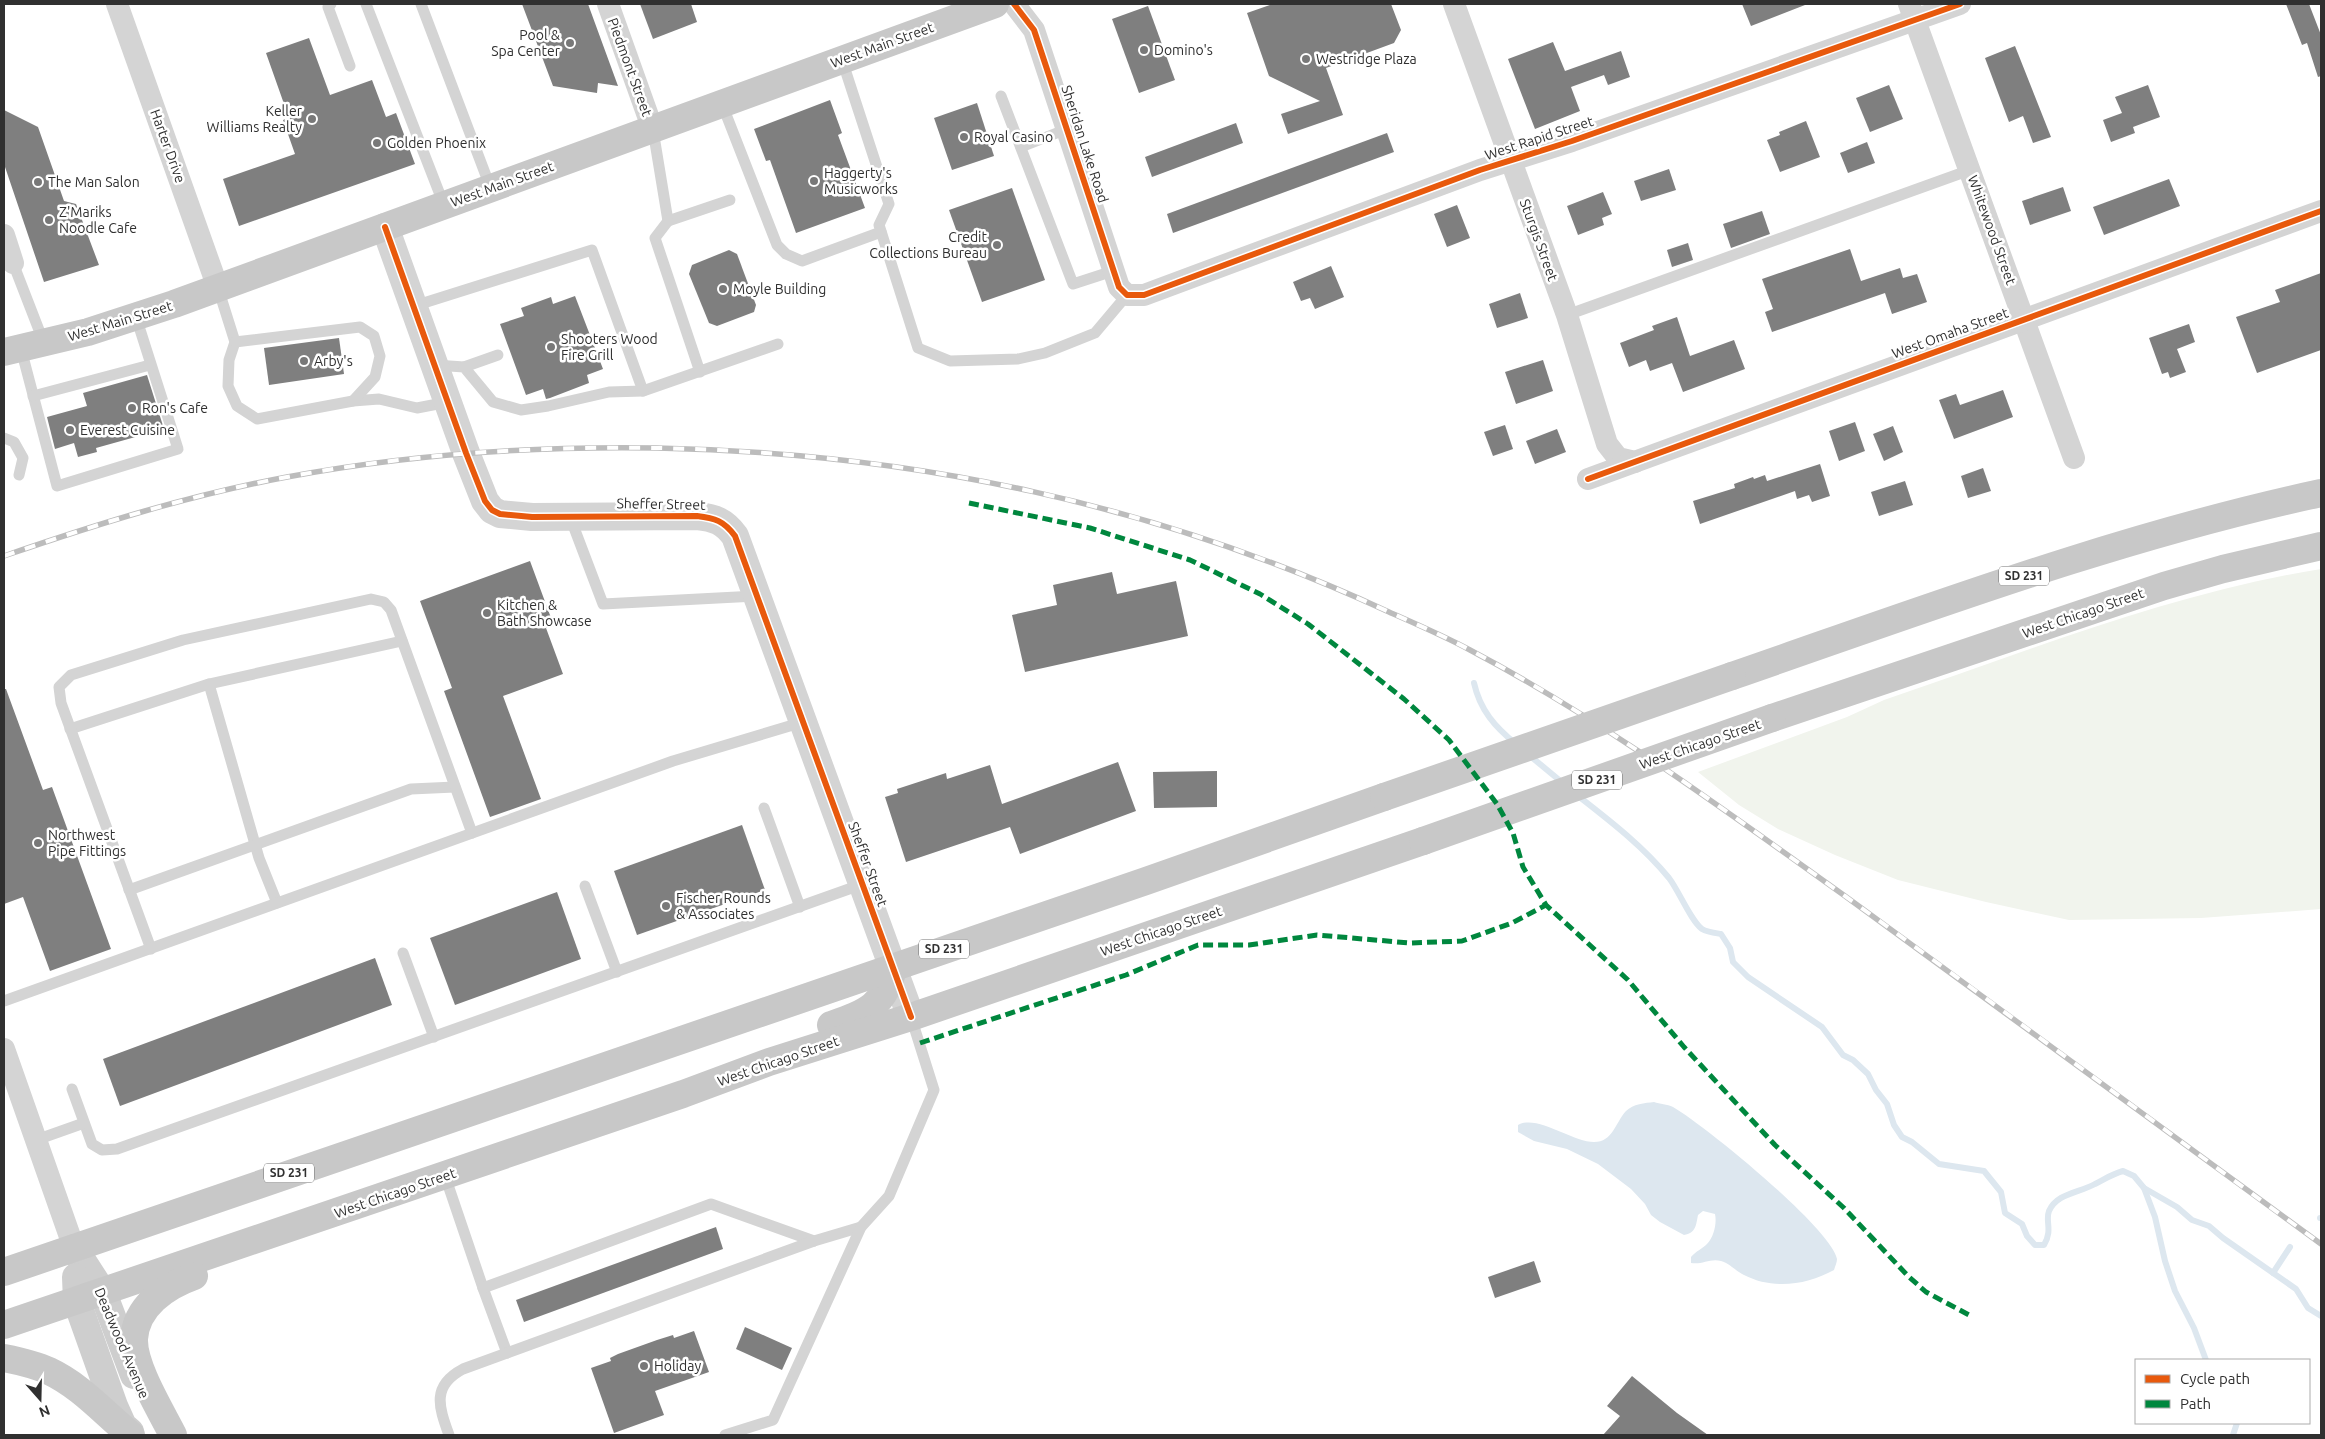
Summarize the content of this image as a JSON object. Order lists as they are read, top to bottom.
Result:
{
  "streets": {
    "main road": [
      "West Main Street",
      "SD 231",
      "West Chicago Street",
      "Deadwood Avenue"
    ],
    "street": [
      "Piedmont Street",
      "West Rapid Street",
      "Sheridan Lake Road",
      "Harter Drive",
      "Whitewood Street",
      "Sturgis Street",
      "West Omaha Street",
      "Sheffer Street"
    ]
  },
  "crossings": [
    ["West Main Street", "Piedmont Street"],
    ["West Main Street", "Harter Drive"],
    ["West Main Street", "Sheffer Street"],
    ["West Rapid Street", "Sheridan Lake Road"],
    ["West Rapid Street", "Whitewood Street"],
    ["West Rapid Street", "Sturgis Street"],
    ["Whitewood Street", "West Omaha Street"],
    ["Sturgis Street", "West Omaha Street"],
    ["Sheffer Street", "SD 231"],
    ["Sheffer Street", "West Chicago Street"],
    ["SD 231", "Deadwood Avenue"],
    ["West Chicago Street", "Deadwood Avenue"]
  ],
  "places": [
    "Pool & Spa Center",
    "Domino's",
    "Westridge Plaza",
    "Keller Williams Realty",
    "Royal Casino",
    "Golden Phoenix",
    "Haggerty's Musicworks",
    "The Man Salon",
    "Z'Mariks Noodle Cafe",
    "Credit Collections Bureau",
    "Moyle Building",
    "Shooters Wood Fire Grill",
    "Arby's",
    "Ron's Cafe",
    "Everest Cuisine",
    "Kitchen & Bath Showcase",
    "Northwest Pipe Fittings",
    "Fischer Rounds & Associates",
    "Holiday"
  ],
  "legend": ["Cycle path", "Path"],
  "north": "bottom"
}
